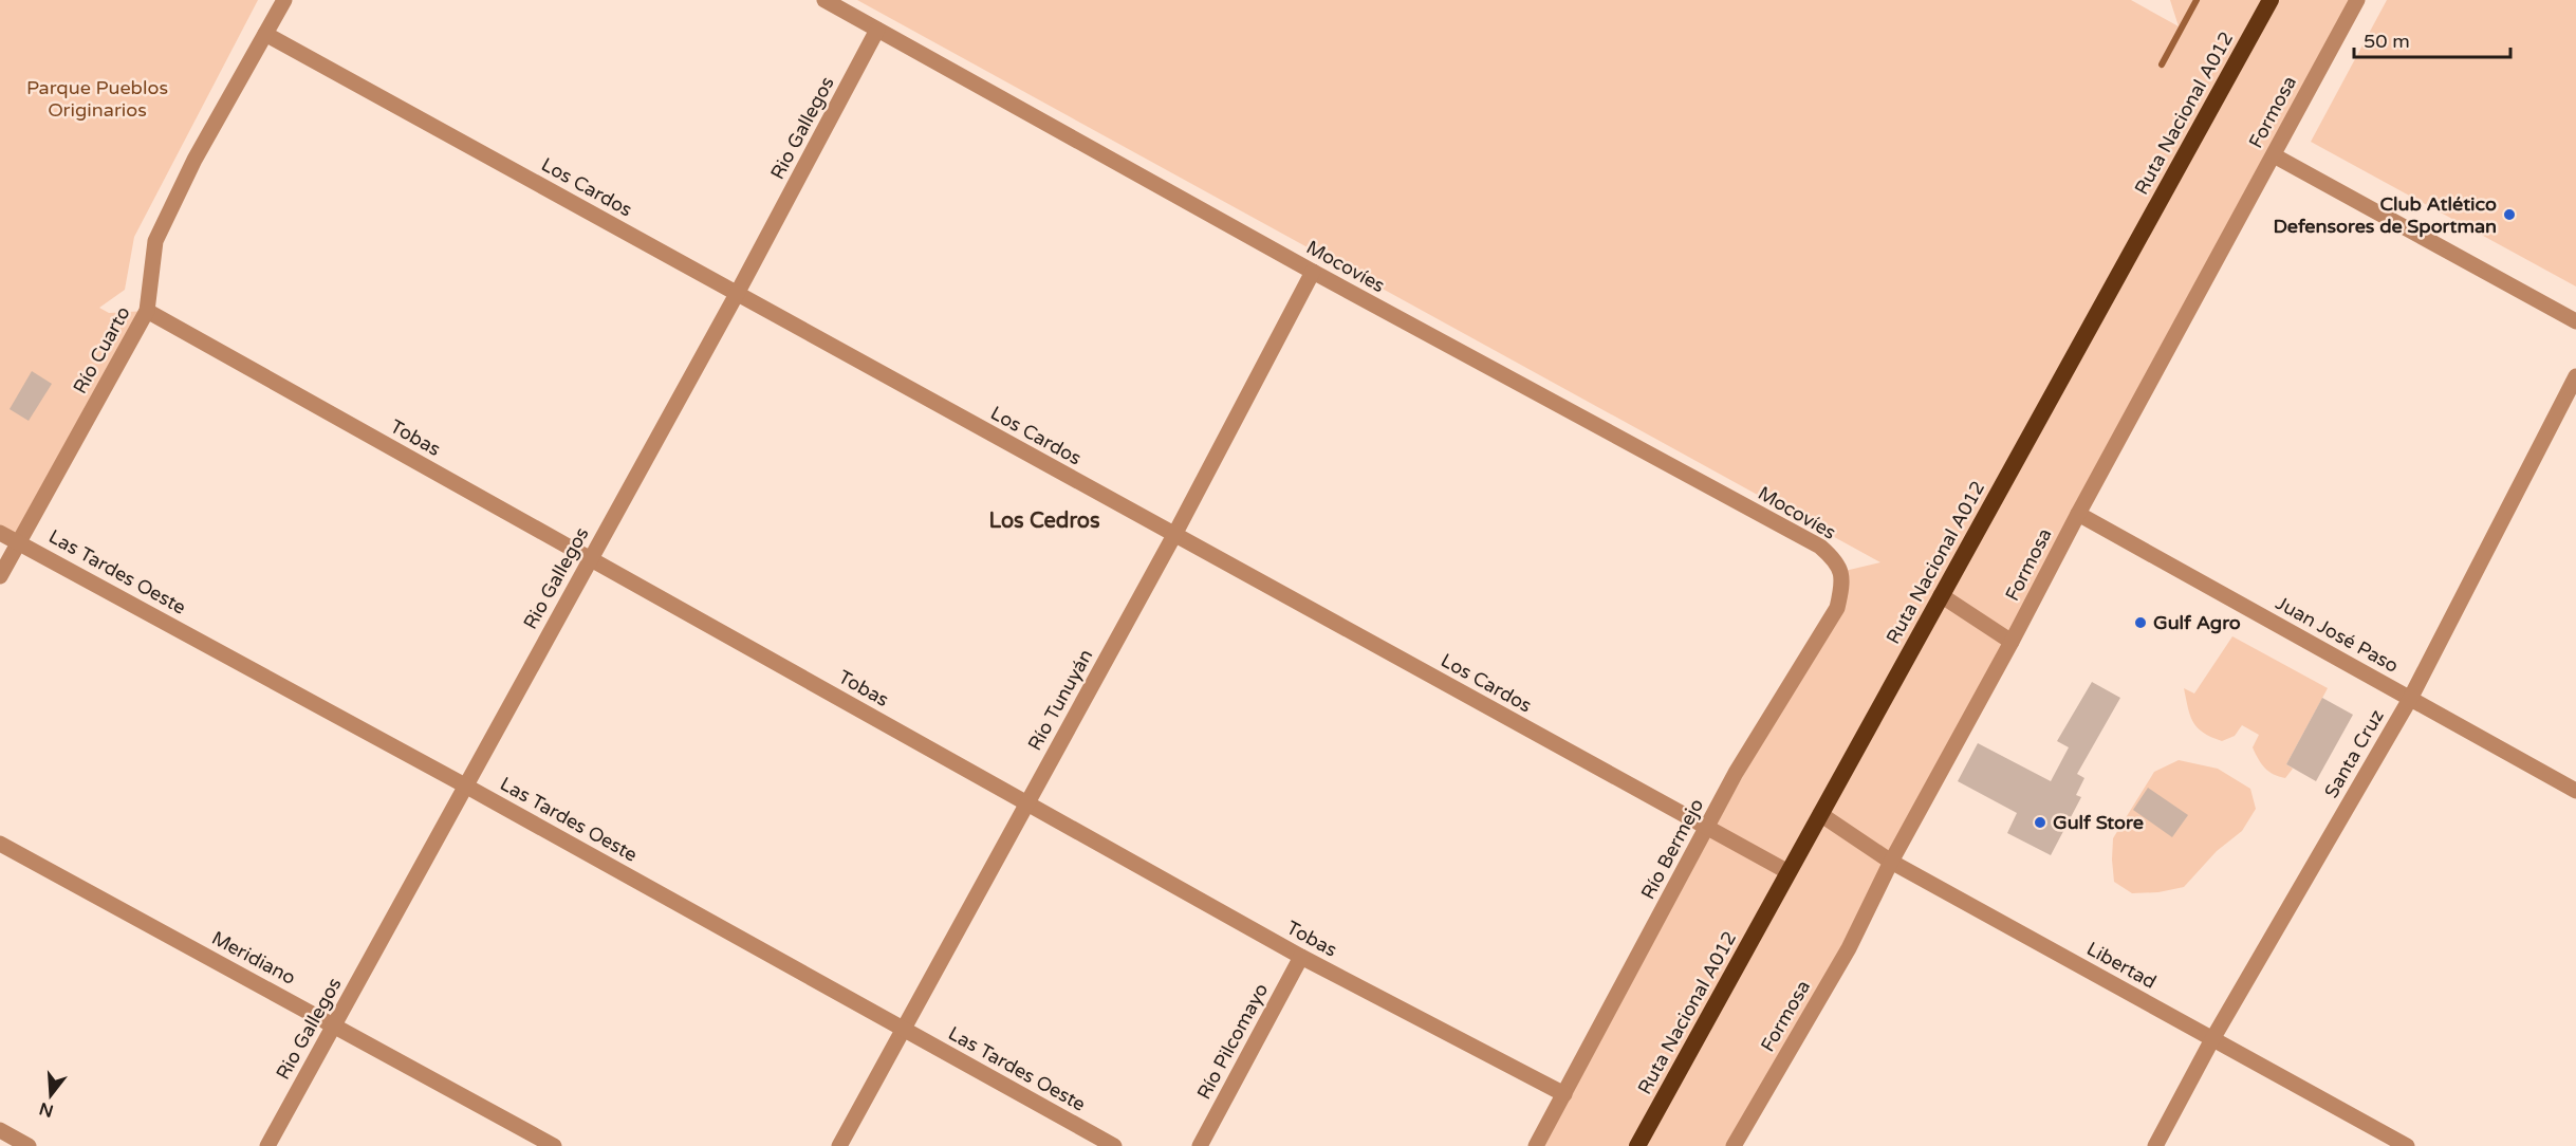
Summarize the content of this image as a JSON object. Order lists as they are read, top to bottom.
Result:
{
  "streets": {
    "highway": ["Ruta Nacional A012"],
    "street": [
      "Formosa",
      "Rio Gallegos",
      "Los Cardos",
      "Mocovíes",
      "Río Cuarto",
      "Tobas",
      "Las Tardes Oeste",
      "Juan José Paso",
      "Río Tunuyán",
      "Santa Cruz",
      "Río Bermejo",
      "Meridiano",
      "Libertad",
      "Río Pilcomayo"
    ]
  },
  "crossings": [
    ["Formosa", "Juan José Paso"],
    ["Formosa", "Libertad"],
    ["Ruta Nacional A012", "Los Cardos"],
    ["Ruta Nacional A012", "Libertad"],
    ["Rio Gallegos", "Los Cardos"],
    ["Rio Gallegos", "Mocovíes"],
    ["Rio Gallegos", "Tobas"],
    ["Rio Gallegos", "Las Tardes Oeste"],
    ["Rio Gallegos", "Meridiano"],
    ["Los Cardos", "Río Cuarto"],
    ["Los Cardos", "Río Tunuyán"],
    ["Los Cardos", "Río Bermejo"],
    ["Mocovíes", "Río Tunuyán"],
    ["Mocovíes", "Río Bermejo"],
    ["Río Cuarto", "Tobas"],
    ["Río Cuarto", "Las Tardes Oeste"],
    ["Tobas", "Río Tunuyán"],
    ["Tobas", "Río Bermejo"],
    ["Tobas", "Río Pilcomayo"],
    ["Las Tardes Oeste", "Río Tunuyán"],
    ["Juan José Paso", "Santa Cruz"],
    ["Santa Cruz", "Libertad"]
  ],
  "districts": ["Los Cedros"],
  "parks": ["Parque Pueblos Originarios"],
  "places": ["Club Atlético Defensores de Sportman", "Gulf Agro", "Gulf Store"],
  "scale_bar": "50 m",
  "north": "bottom"
}
